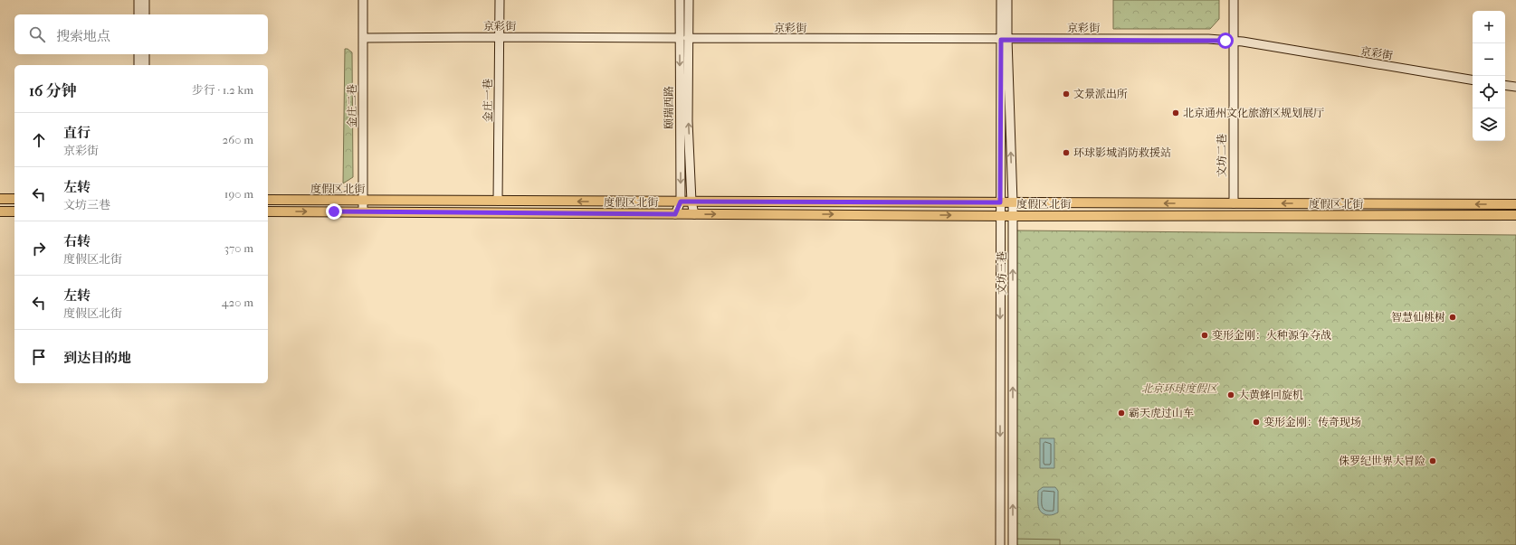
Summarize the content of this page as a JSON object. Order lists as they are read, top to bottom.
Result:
{
  "streets": {
    "main road": ["度假区北街"],
    "street": [
      "京彩街",
      "金庄一巷",
      "金庄二巷",
      "颐瑞西路",
      "文坊二巷",
      "文坊三巷"
    ]
  },
  "crossings": [
    ["京彩街", "金庄一巷"],
    ["京彩街", "金庄二巷"],
    ["京彩街", "颐瑞西路"],
    ["京彩街", "文坊二巷"],
    ["京彩街", "文坊三巷"],
    ["金庄一巷", "度假区北街"],
    ["金庄二巷", "度假区北街"],
    ["颐瑞西路", "度假区北街"],
    ["文坊二巷", "度假区北街"],
    ["度假区北街", "文坊三巷"]
  ],
  "parks": ["北京环球度假区"],
  "places": [
    "文景派出所",
    "北京通州文化旅游区规划展厅",
    "环球影城消防救援站",
    "智慧仙桃树",
    "变形金刚：火种源争夺战",
    "大黄蜂回旋机",
    "霸天虎过山车",
    "变形金刚：传奇现场",
    "侏罗纪世界大冒险"
  ],
  "page": {
    "map_buttons": ["+", "−"],
    "search": "搜索地点",
    "heading": ["16 分钟", "步行 · 1.2 km"],
    "list": [
      ["直行", "京彩街", "260 m"],
      ["左转", "文坊三巷", "190 m"],
      ["右转", "度假区北街", "370 m"],
      ["左转", "度假区北街", "420 m"],
      "到达目的地"
    ]
  }
}
